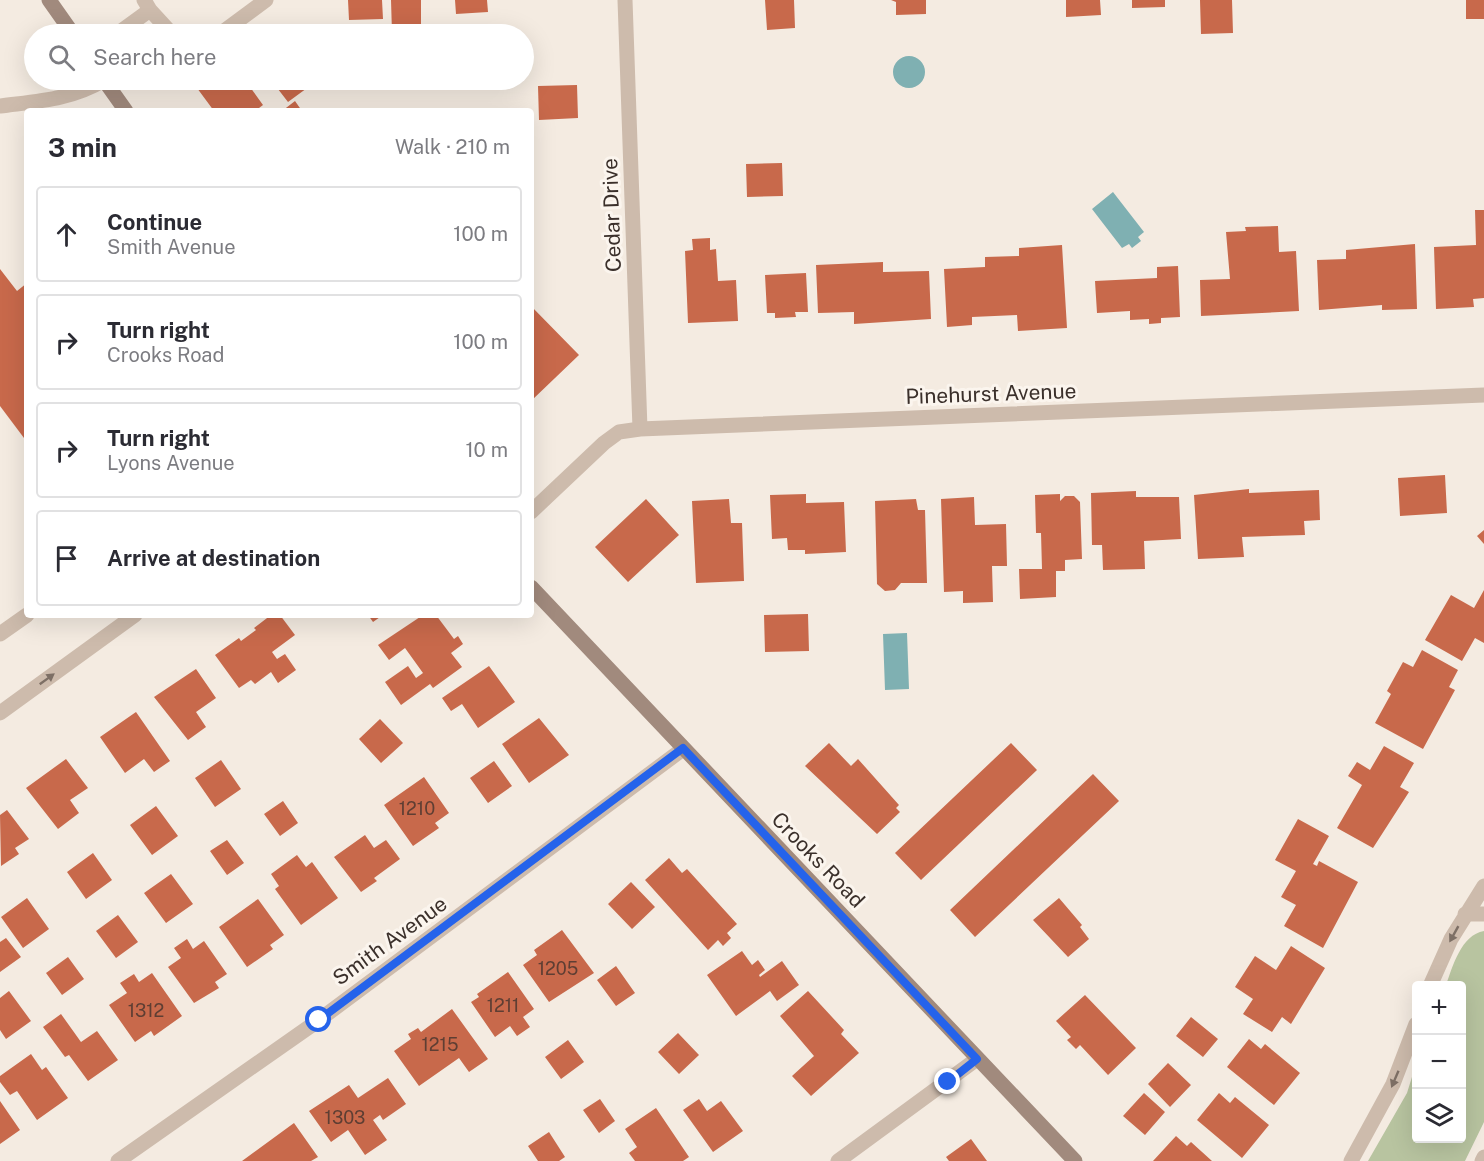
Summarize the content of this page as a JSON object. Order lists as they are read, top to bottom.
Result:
{
  "streets": {
    "main road": ["Crooks Road"],
    "street": ["Cedar Drive", "Pinehurst Avenue", "Smith Avenue"]
  },
  "crossings": [
    ["Cedar Drive", "Pinehurst Avenue"],
    ["Crooks Road", "Smith Avenue"]
  ],
  "house_numbers": [
    "1210",
    "1205",
    "1211",
    "1312",
    "1215",
    "1303"
  ],
  "page": {
    "search": "Search here",
    "heading": ["3 min", "Walk · 210 m"],
    "list": [
      ["Continue", "Smith Avenue", "100 m"],
      ["Turn right", "Crooks Road", "100 m"],
      ["Turn right", "Lyons Avenue", "10 m"],
      "Arrive at destination"
    ],
    "map_buttons": ["+", "−"]
  }
}
